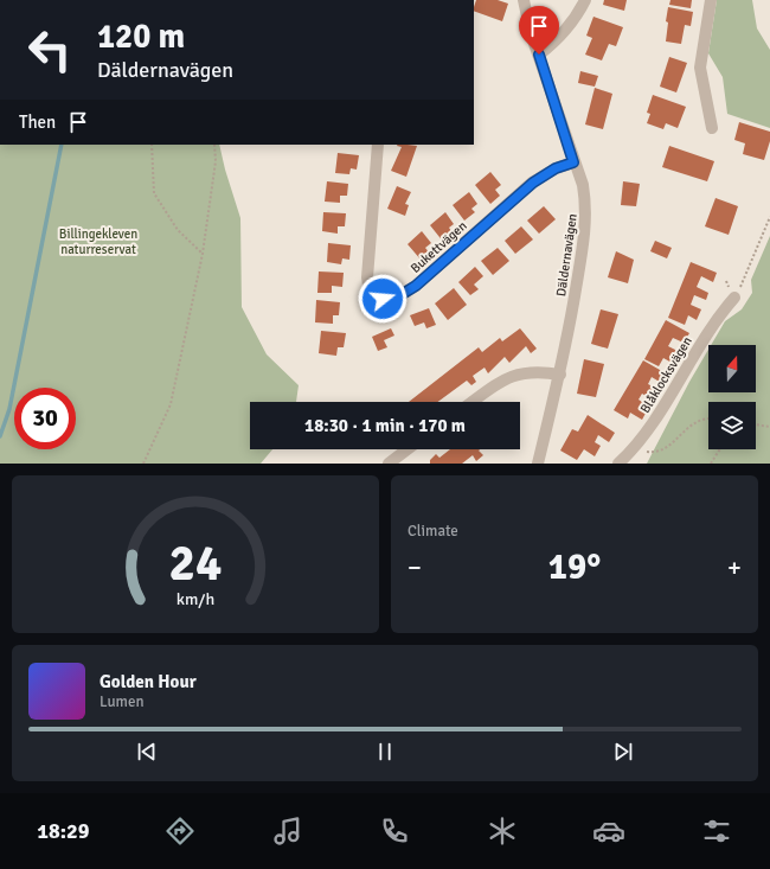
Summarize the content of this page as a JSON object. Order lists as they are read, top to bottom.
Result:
{
  "streets": {
    "street": ["Bukettvägen", "Däldernavägen", "Blåklocksvägen"]
  },
  "crossings": [
    ["Bukettvägen", "Däldernavägen"]
  ],
  "parks": ["Billingekleven naturreservat"],
  "north": "top",
  "page": {
    "turn": ["120 m", "Däldernavägen"],
    "then": "Then",
    "limit": "30",
    "trip": "18:30 · 1 min · 170 m",
    "tile": "Climate",
    "heat": ["−", "19°", "+"],
    "song": ["Golden Hour", "Lumen"],
    "tabs": "18:29",
    "gauge": ["24", "km/h"]
  }
}
